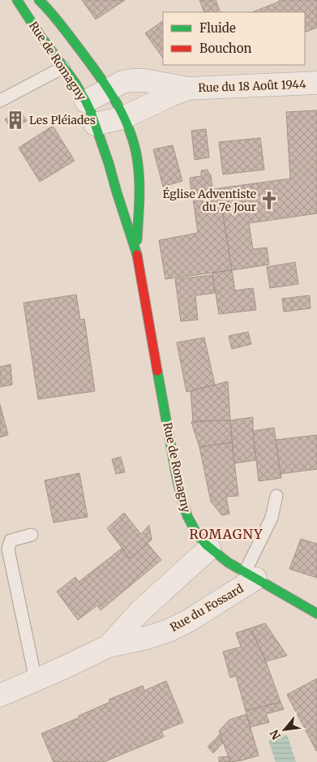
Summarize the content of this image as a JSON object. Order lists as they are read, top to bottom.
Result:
{
  "streets": {
    "street": ["Rue de Romagny", "Rue du 18 Août 1944", "Rue du Fossard"]
  },
  "crossings": [
    ["Rue de Romagny", "Rue du 18 Août 1944"],
    ["Rue de Romagny", "Rue du Fossard"]
  ],
  "districts": ["ROMAGNY"],
  "places": {
    "building": ["Les Pléiades"],
    "church": ["Église Adventiste du 7e Jour"]
  },
  "legend": ["Fluide", "Bouchon"],
  "north": "bottom left"
}
